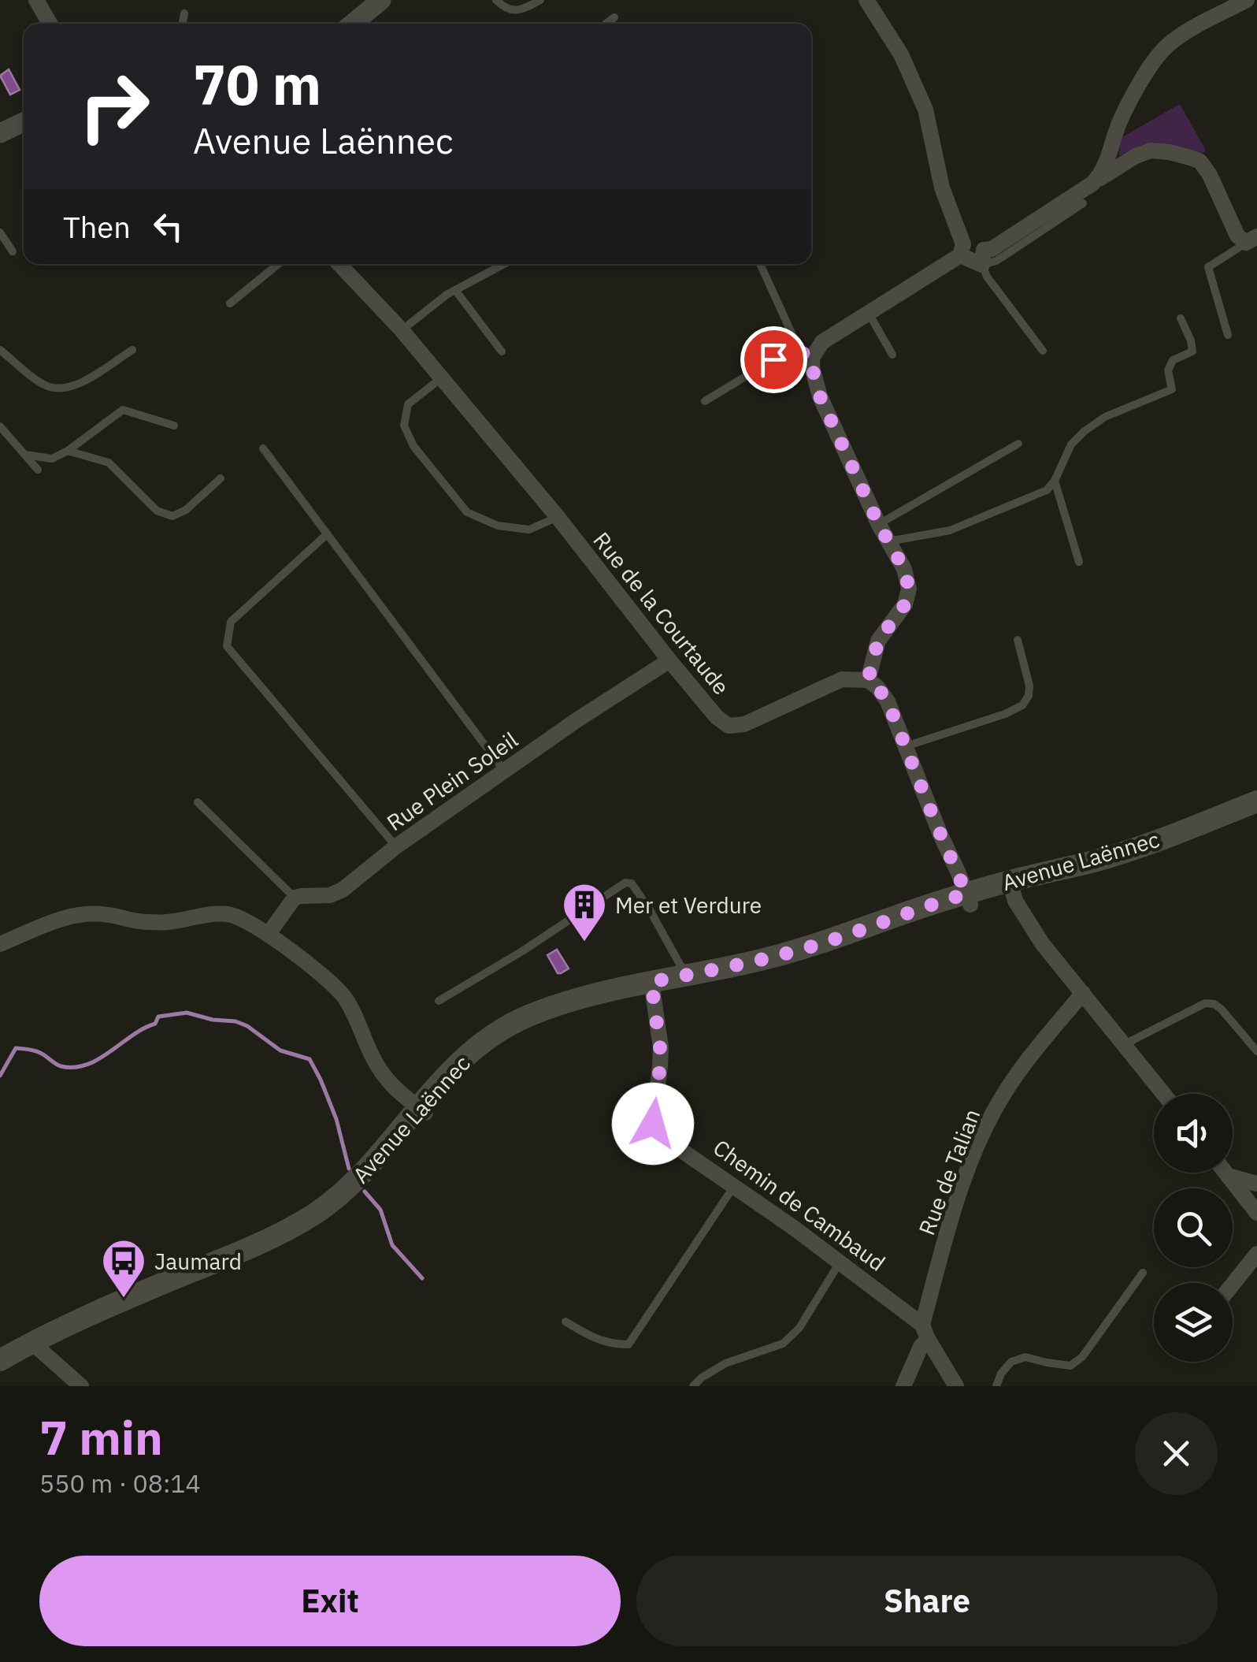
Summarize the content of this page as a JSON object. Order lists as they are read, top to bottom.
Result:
{
  "streets": {
    "main road": ["Avenue Laënnec"],
    "street": [
      "Rue de la Courtaude",
      "Rue Plein Soleil",
      "Rue de Talian",
      "Chemin de Cambaud"
    ]
  },
  "crossings": [
    ["Rue de la Courtaude", "Rue Plein Soleil"],
    ["Avenue Laënnec", "Chemin de Cambaud"],
    ["Rue de Talian", "Chemin de Cambaud"]
  ],
  "places": {
    "building": ["Mer et Verdure"],
    "bus stop": ["Jaumard"]
  },
  "page": {
    "turn": ["70 m", "Avenue Laënnec"],
    "then": "Then",
    "heading": ["7 min", "550 m · 08:14"],
    "buttons": ["Exit", "Share"]
  }
}
